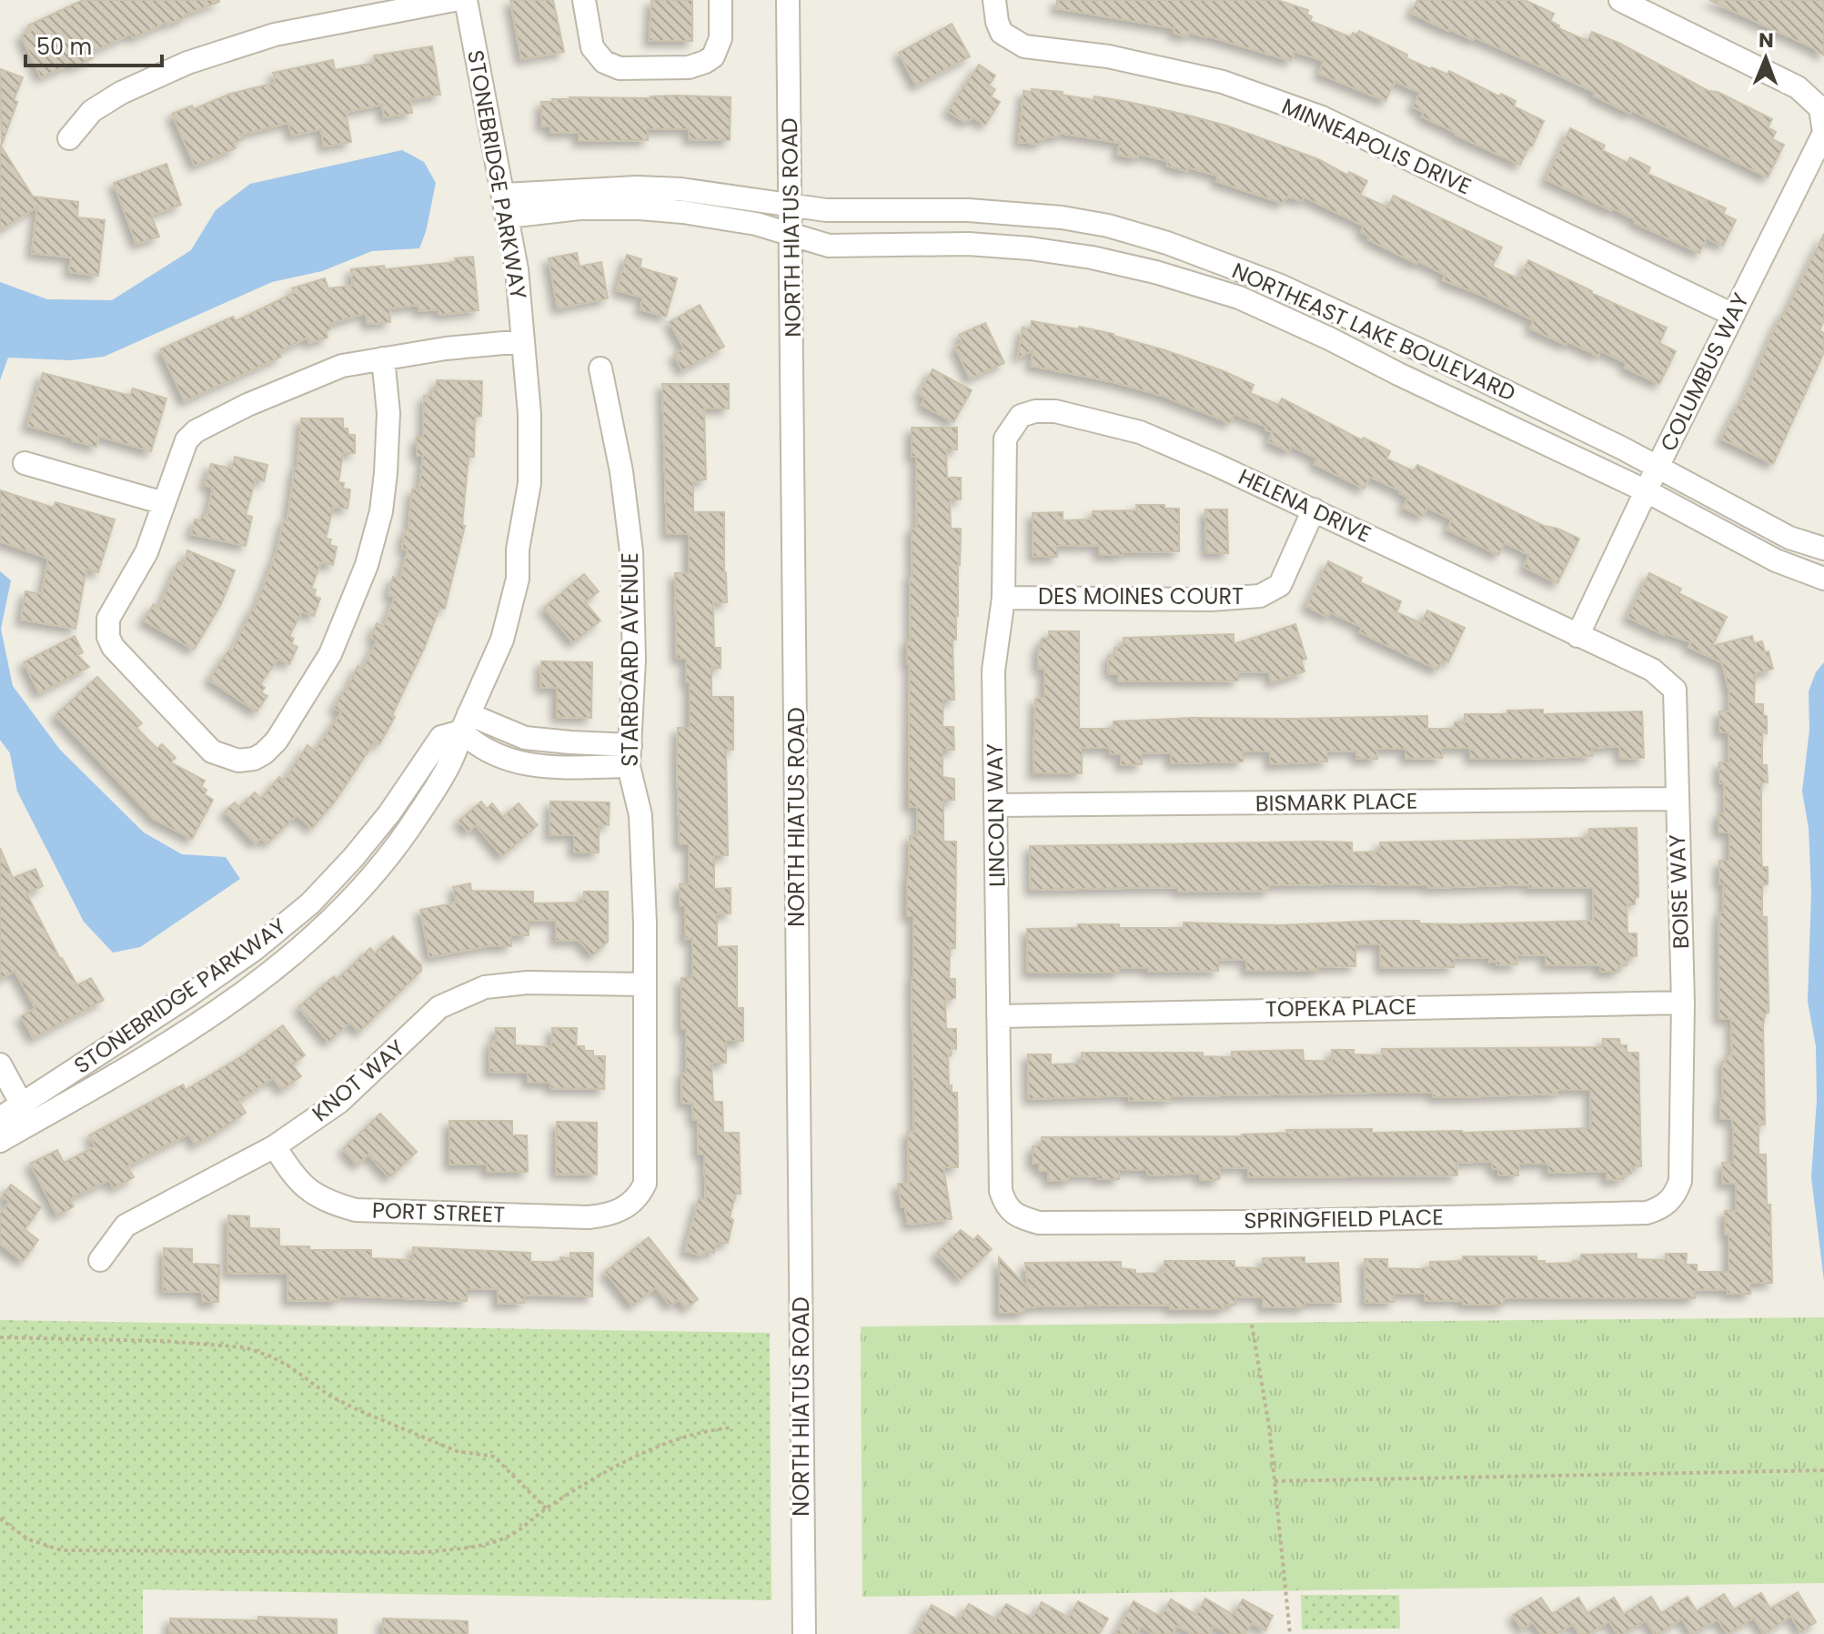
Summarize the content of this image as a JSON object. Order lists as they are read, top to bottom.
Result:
{
  "streets": {
    "street": [
      "MINNEAPOLIS DRIVE",
      "STONEBRIDGE PARKWAY",
      "NORTH HIATUS ROAD",
      "NORTHEAST LAKE BOULEVARD",
      "COLUMBUS WAY",
      "HELENA DRIVE",
      "DES MOINES COURT",
      "STARBOARD AVENUE",
      "BISMARK PLACE",
      "LINCOLN WAY",
      "BOISE WAY",
      "TOPEKA PLACE",
      "KNOT WAY",
      "PORT STREET",
      "SPRINGFIELD PLACE"
    ]
  },
  "crossings": [
    ["MINNEAPOLIS DRIVE", "COLUMBUS WAY"],
    ["STONEBRIDGE PARKWAY", "NORTHEAST LAKE BOULEVARD"],
    ["NORTH HIATUS ROAD", "NORTHEAST LAKE BOULEVARD"],
    ["NORTHEAST LAKE BOULEVARD", "COLUMBUS WAY"],
    ["COLUMBUS WAY", "HELENA DRIVE"],
    ["COLUMBUS WAY", "BOISE WAY"],
    ["HELENA DRIVE", "DES MOINES COURT"],
    ["HELENA DRIVE", "LINCOLN WAY"],
    ["HELENA DRIVE", "BOISE WAY"],
    ["DES MOINES COURT", "LINCOLN WAY"],
    ["STARBOARD AVENUE", "KNOT WAY"],
    ["STARBOARD AVENUE", "PORT STREET"],
    ["BISMARK PLACE", "LINCOLN WAY"],
    ["BISMARK PLACE", "BOISE WAY"],
    ["LINCOLN WAY", "TOPEKA PLACE"],
    ["LINCOLN WAY", "SPRINGFIELD PLACE"],
    ["BOISE WAY", "TOPEKA PLACE"],
    ["BOISE WAY", "SPRINGFIELD PLACE"],
    ["KNOT WAY", "PORT STREET"]
  ],
  "scale_bar": "50 m",
  "north": "top"
}
